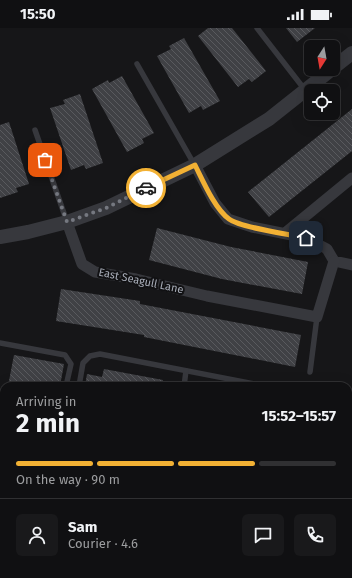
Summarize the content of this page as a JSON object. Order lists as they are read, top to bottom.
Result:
{
  "streets": {
    "street": ["East Seagull Lane"]
  },
  "north": "bottom",
  "page": {
    "status": "15:50",
    "heading": ["2 min", "Arriving in", "15:52–15:57"],
    "panel": ["Sam", "Courier · 4.6"],
    "bar": "On the way · 90 m"
  }
}
